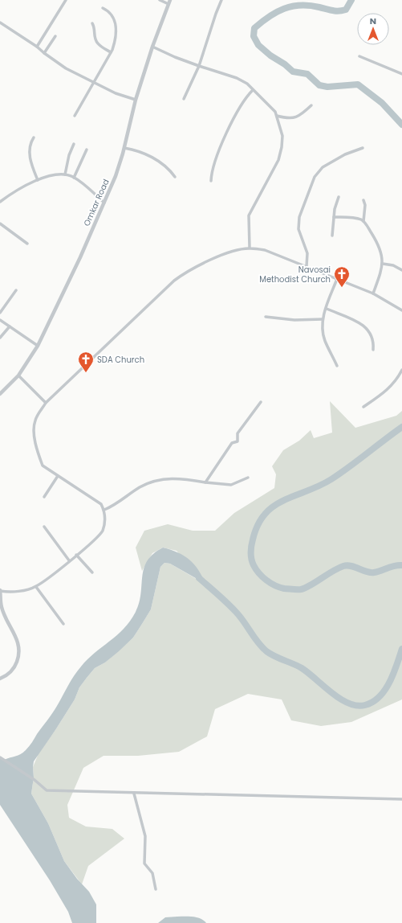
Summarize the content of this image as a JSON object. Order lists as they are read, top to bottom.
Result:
{
  "streets": {
    "street": ["Omkar Road"]
  },
  "places": {
    "church": ["Navosai Methodist Church", "SDA Church"]
  },
  "north": "top"
}
